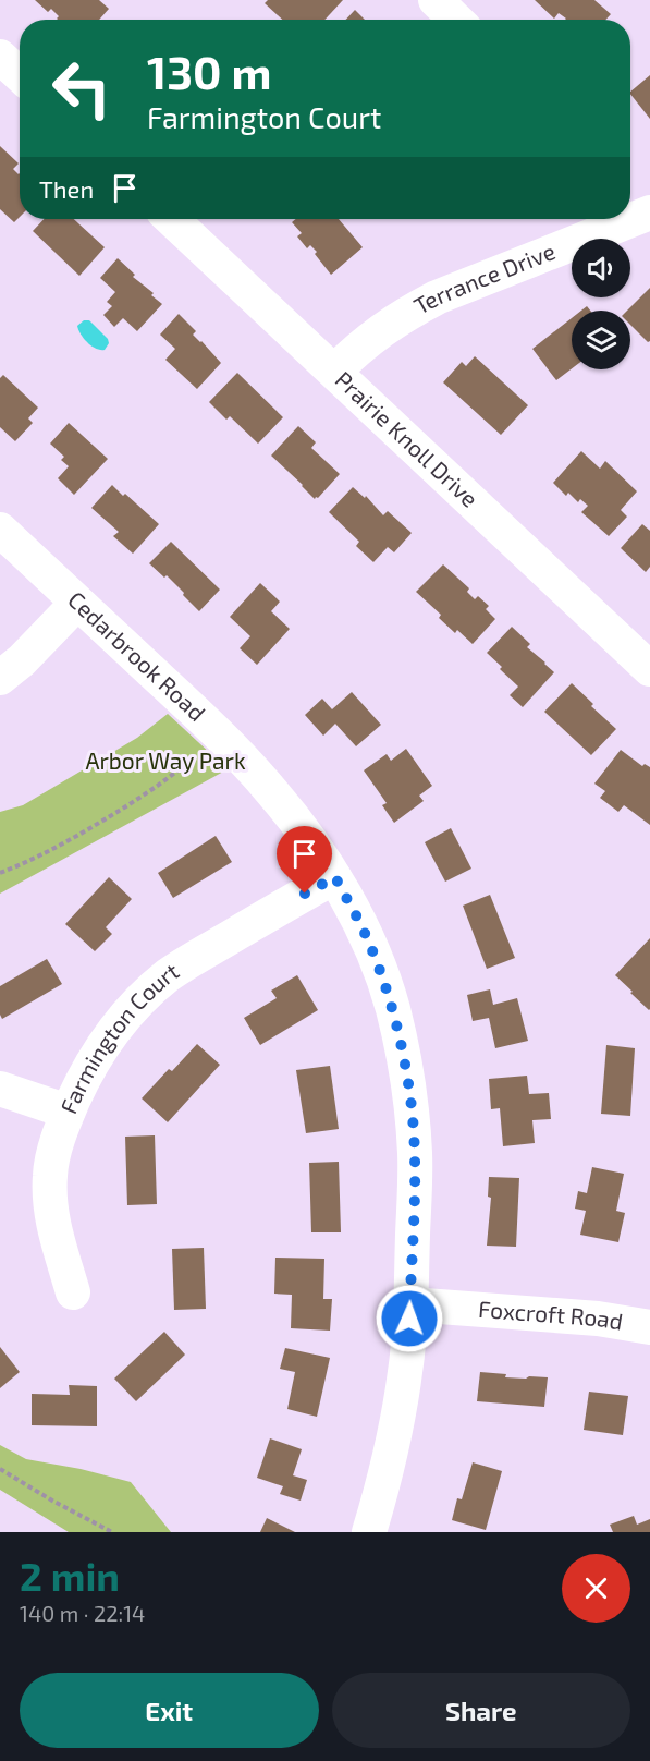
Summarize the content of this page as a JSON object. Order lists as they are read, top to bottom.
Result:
{
  "streets": {
    "street": [
      "Terrance Drive",
      "Prairie Knoll Drive",
      "Cedarbrook Road",
      "Farmington Court",
      "Foxcroft Road"
    ]
  },
  "crossings": [
    ["Terrance Drive", "Prairie Knoll Drive"],
    ["Cedarbrook Road", "Farmington Court"],
    ["Cedarbrook Road", "Foxcroft Road"]
  ],
  "parks": ["Arbor Way Park"],
  "page": {
    "turn": ["130 m", "Farmington Court"],
    "then": "Then",
    "heading": ["2 min", "140 m · 22:14"],
    "buttons": ["Exit", "Share"]
  }
}
